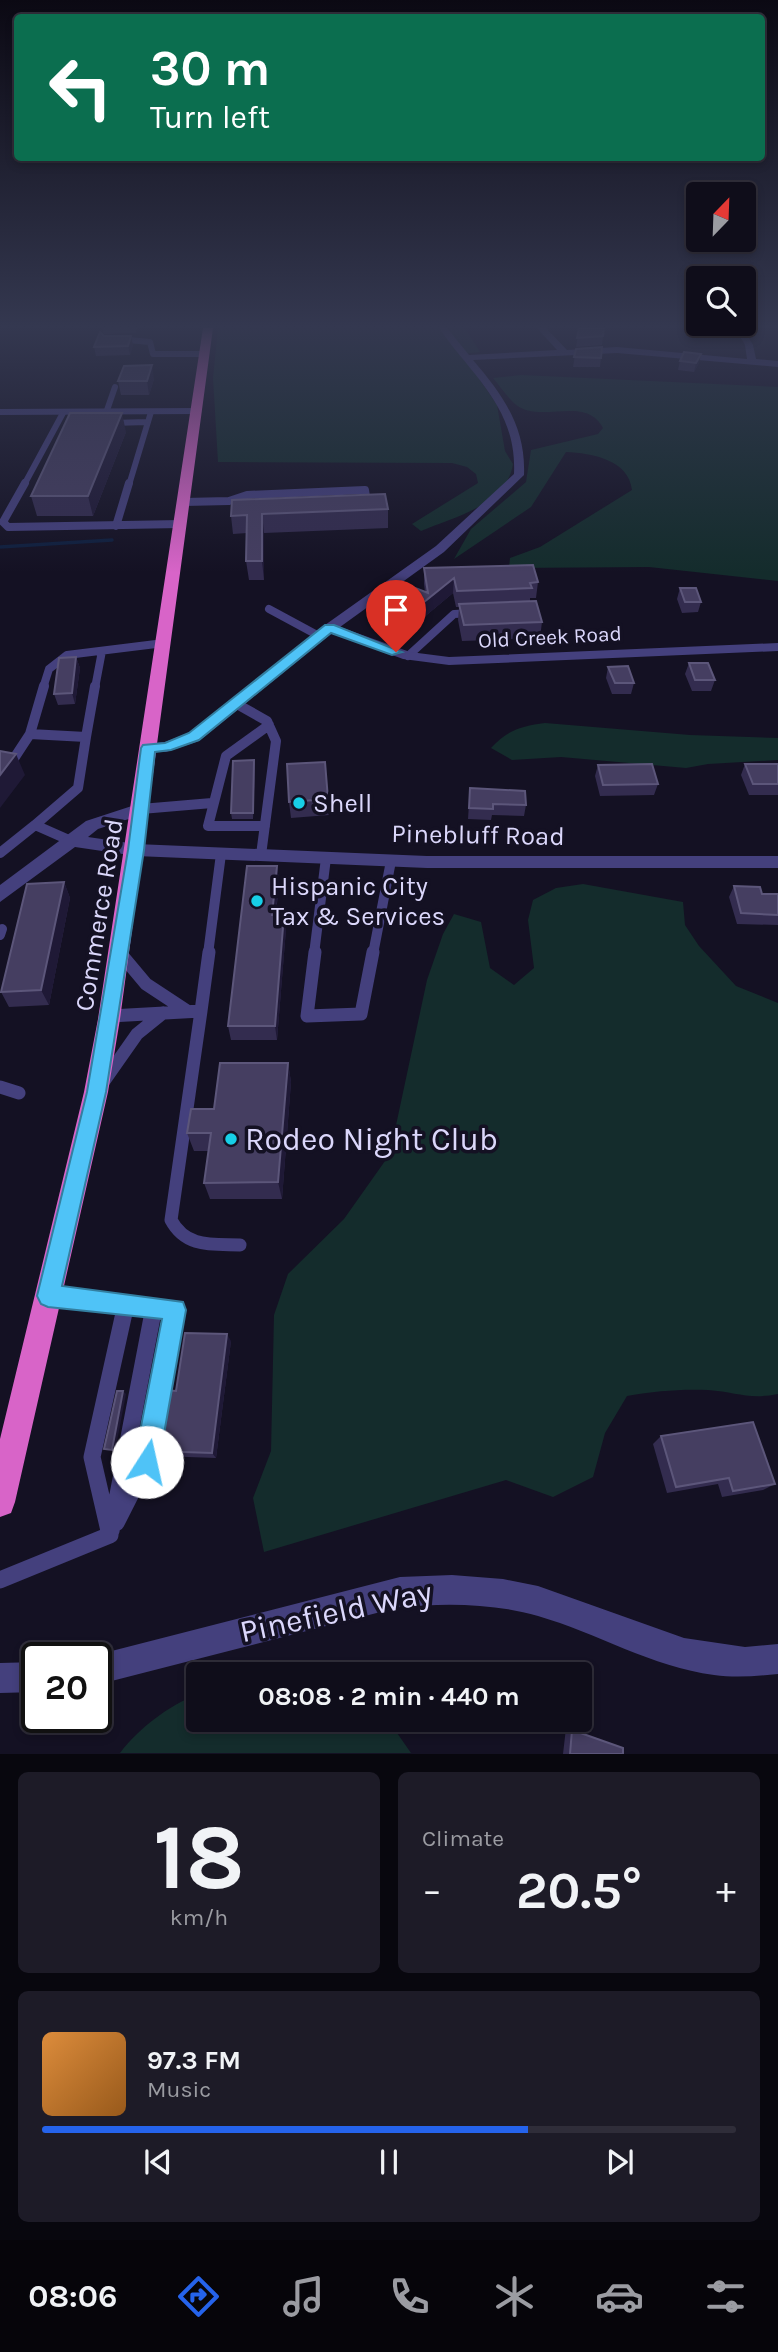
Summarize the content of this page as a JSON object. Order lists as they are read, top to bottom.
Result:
{
  "streets": {
    "highway": ["Commerce Road"],
    "street": ["Old Creek Road", "Pinebluff Road", "Pinefield Way"]
  },
  "crossings": [
    ["Pinebluff Road", "Commerce Road"]
  ],
  "places": ["Shell", "Hispanic City Tax & Services", "Rodeo Night Club"],
  "north": "top right",
  "page": {
    "turn": ["30 m", "Turn left"],
    "limit": "20",
    "trip": "08:08 · 2 min · 440 m",
    "tile": [
      ["18", "km/h"],
      "Climate"
    ],
    "heat": ["−", "20.5°", "+"],
    "song": ["97.3 FM", "Music"],
    "tabs": "08:06"
  }
}
